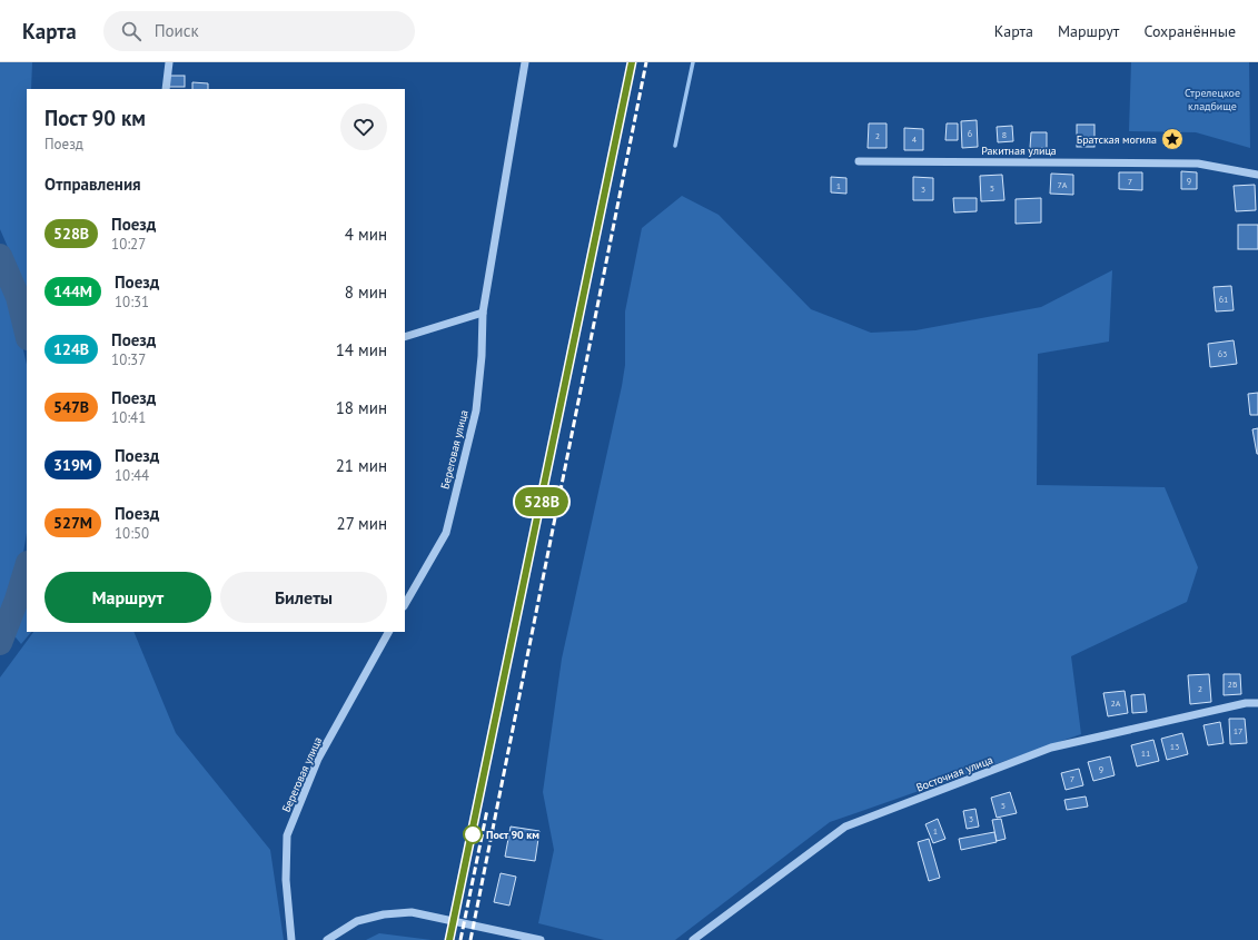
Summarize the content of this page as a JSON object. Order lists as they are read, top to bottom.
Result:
{
  "streets": {
    "street": ["Ракитная улица", "Береговая улица", "Восточная улица"]
  },
  "parks": ["Стрелецкое кладбище"],
  "places": {
    "place": ["Братская могила"],
    "other": ["Пост 90 км"]
  },
  "house_numbers": [
    "6",
    "8",
    "2",
    "4",
    "9",
    "7",
    "7А",
    "1",
    "5",
    "3",
    "61",
    "63",
    "2Б",
    "2",
    "2А",
    "17",
    "13",
    "11",
    "9",
    "7",
    "5",
    "3",
    "1"
  ],
  "page": {
    "header": "Карта",
    "search": "Поиск",
    "nav": ["Карта", "Маршрут", "Сохранённые"],
    "on_map": "528В",
    "heading": [
      ["Пост 90 км", "Поезд"],
      "Отправления"
    ],
    "list": [
      {
        "mark": "528В",
        "name": "Поезд",
        "note": "10:27",
        "value": "4 мин"
      },
      {
        "mark": "144М",
        "name": "Поезд",
        "note": "10:31",
        "value": "8 мин"
      },
      {
        "mark": "124В",
        "name": "Поезд",
        "note": "10:37",
        "value": "14 мин"
      },
      {
        "mark": "547В",
        "name": "Поезд",
        "note": "10:41",
        "value": "18 мин"
      },
      {
        "mark": "319М",
        "name": "Поезд",
        "note": "10:44",
        "value": "21 мин"
      },
      {
        "mark": "527М",
        "name": "Поезд",
        "note": "10:50",
        "value": "27 мин"
      }
    ],
    "buttons": ["Маршрут", "Билеты"]
  }
}
